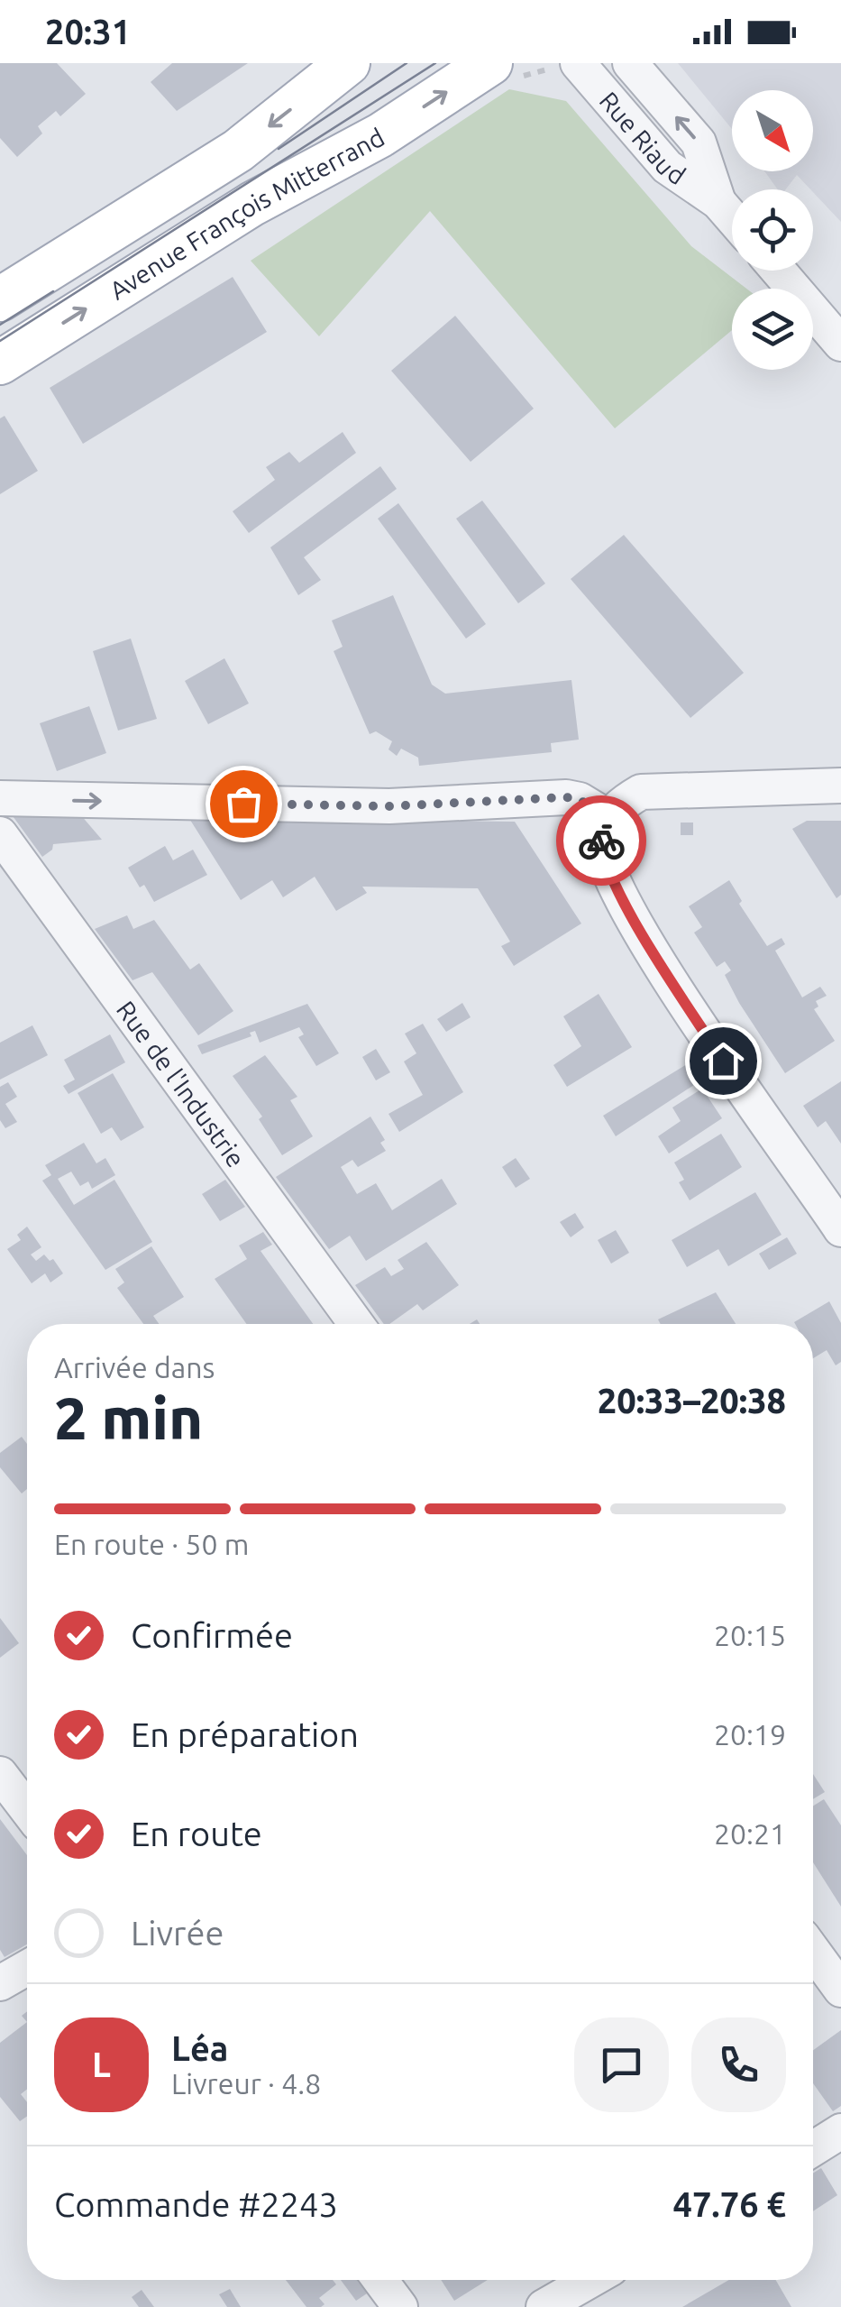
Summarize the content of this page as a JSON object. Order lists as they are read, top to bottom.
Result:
{
  "streets": {
    "main road": ["Avenue François Mitterrand"],
    "street": ["Rue Riaud", "Rue de l'Industrie"]
  },
  "north": "bottom right",
  "page": {
    "status": "20:31",
    "heading": ["2 min", "Arrivée dans", "20:33–20:38"],
    "panel": [
      "Léa",
      "Livreur · 4.8",
      "Commande #2243",
      "47.76 €"
    ],
    "bar": "En route · 50 m",
    "list": [
      ["Confirmée", "20:15"],
      ["En préparation", "20:19"],
      ["En route", "20:21"],
      "Livrée"
    ],
    "round": "L"
  }
}
